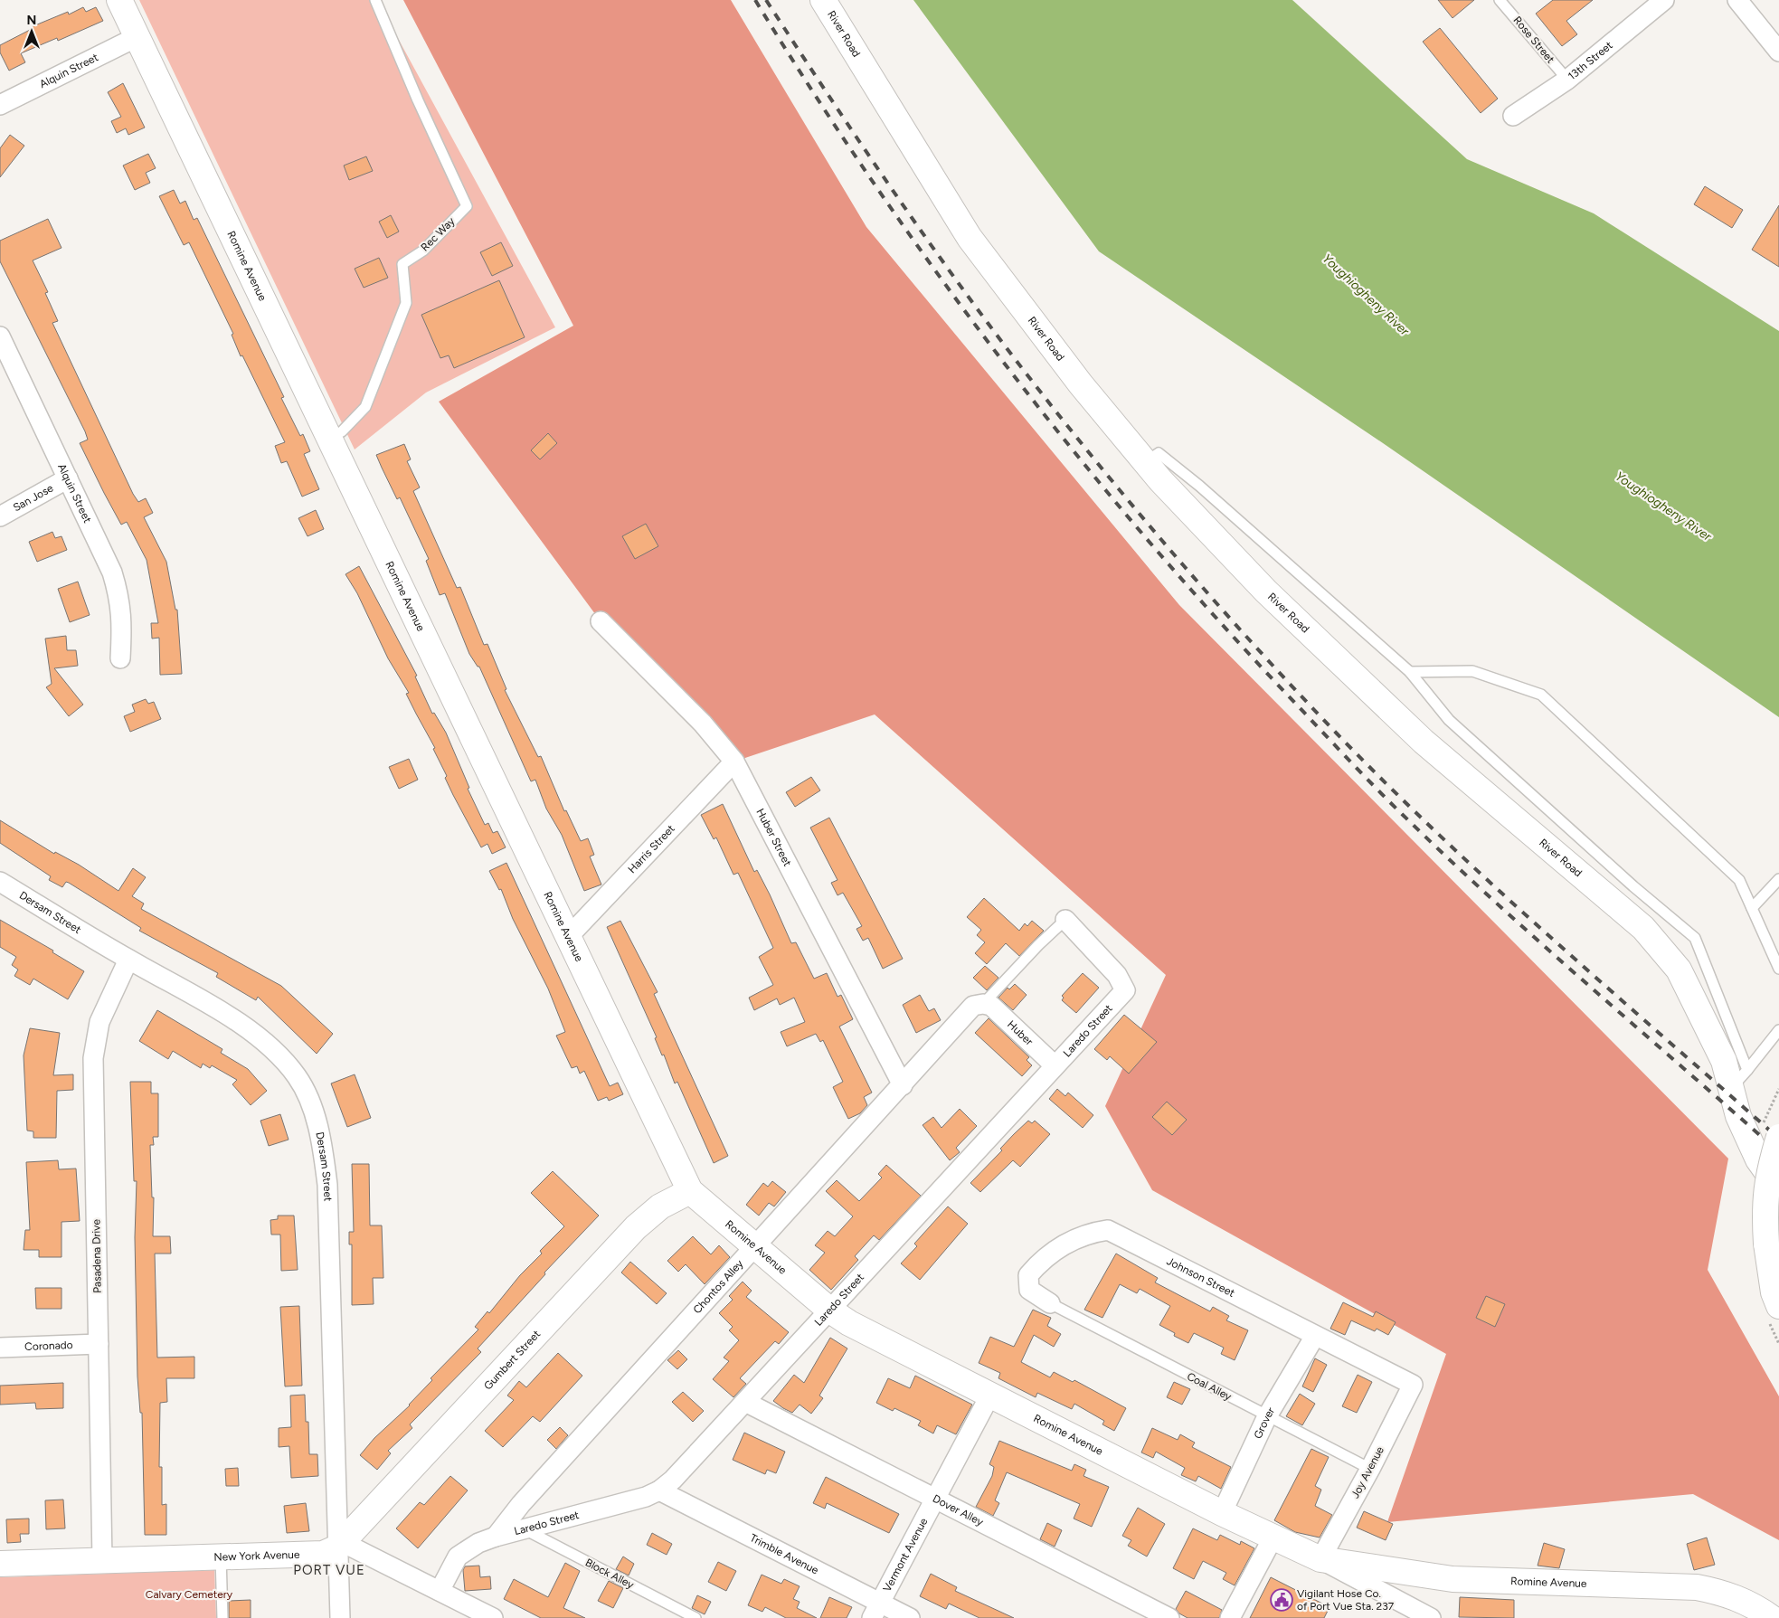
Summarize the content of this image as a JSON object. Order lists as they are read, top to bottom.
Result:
{
  "streets": {
    "street": [
      "River Road",
      "13th Street",
      "Alquin Street",
      "Romine Avenue",
      "San Jose",
      "Huber Street",
      "Harris Street",
      "Dersam Street",
      "Laredo Street",
      "Huber",
      "Pasadena Drive",
      "Johnson Street",
      "Chontos Alley",
      "Coronado",
      "Gumbert Street",
      "Grover",
      "Joy Avenue",
      "Dover Alley",
      "Trimble Avenue",
      "Vermont Avenue",
      "New York Avenue"
    ],
    "lane": [
      "Rose Street",
      "Rec Way",
      "Coal Alley",
      "Block Alley"
    ]
  },
  "crossings": [
    ["Rose Street", "13th Street"],
    ["Alquin Street", "Romine Avenue"],
    ["Alquin Street", "San Jose"],
    ["Rec Way", "Romine Avenue"],
    ["Romine Avenue", "Harris Street"],
    ["Romine Avenue", "Laredo Street"],
    ["Romine Avenue", "Chontos Alley"],
    ["Romine Avenue", "Gumbert Street"],
    ["Romine Avenue", "Grover"],
    ["Romine Avenue", "Joy Avenue"],
    ["Romine Avenue", "Vermont Avenue"],
    ["Huber Street", "Harris Street"],
    ["Huber Street", "Chontos Alley"],
    ["Dersam Street", "Pasadena Drive"],
    ["Dersam Street", "Gumbert Street"],
    ["Dersam Street", "New York Avenue"],
    ["Laredo Street", "Huber"],
    ["Laredo Street", "Chontos Alley"],
    ["Laredo Street", "Dover Alley"],
    ["Laredo Street", "Trimble Avenue"],
    ["Laredo Street", "Block Alley"],
    ["Huber", "Chontos Alley"],
    ["Pasadena Drive", "Coronado"],
    ["Pasadena Drive", "New York Avenue"],
    ["Johnson Street", "Coal Alley"],
    ["Johnson Street", "Grover"],
    ["Johnson Street", "Joy Avenue"],
    ["Gumbert Street", "New York Avenue"],
    ["Coal Alley", "Grover"],
    ["Coal Alley", "Joy Avenue"],
    ["Dover Alley", "Vermont Avenue"],
    ["Trimble Avenue", "Vermont Avenue"]
  ],
  "districts": ["PORT VUE"],
  "water": ["Youghiogheny River"],
  "parks": ["Calvary Cemetery"],
  "places": {
    "public building": ["Vigilant Hose Co. of Port Vue Sta. 237"]
  },
  "north": "top"
}
